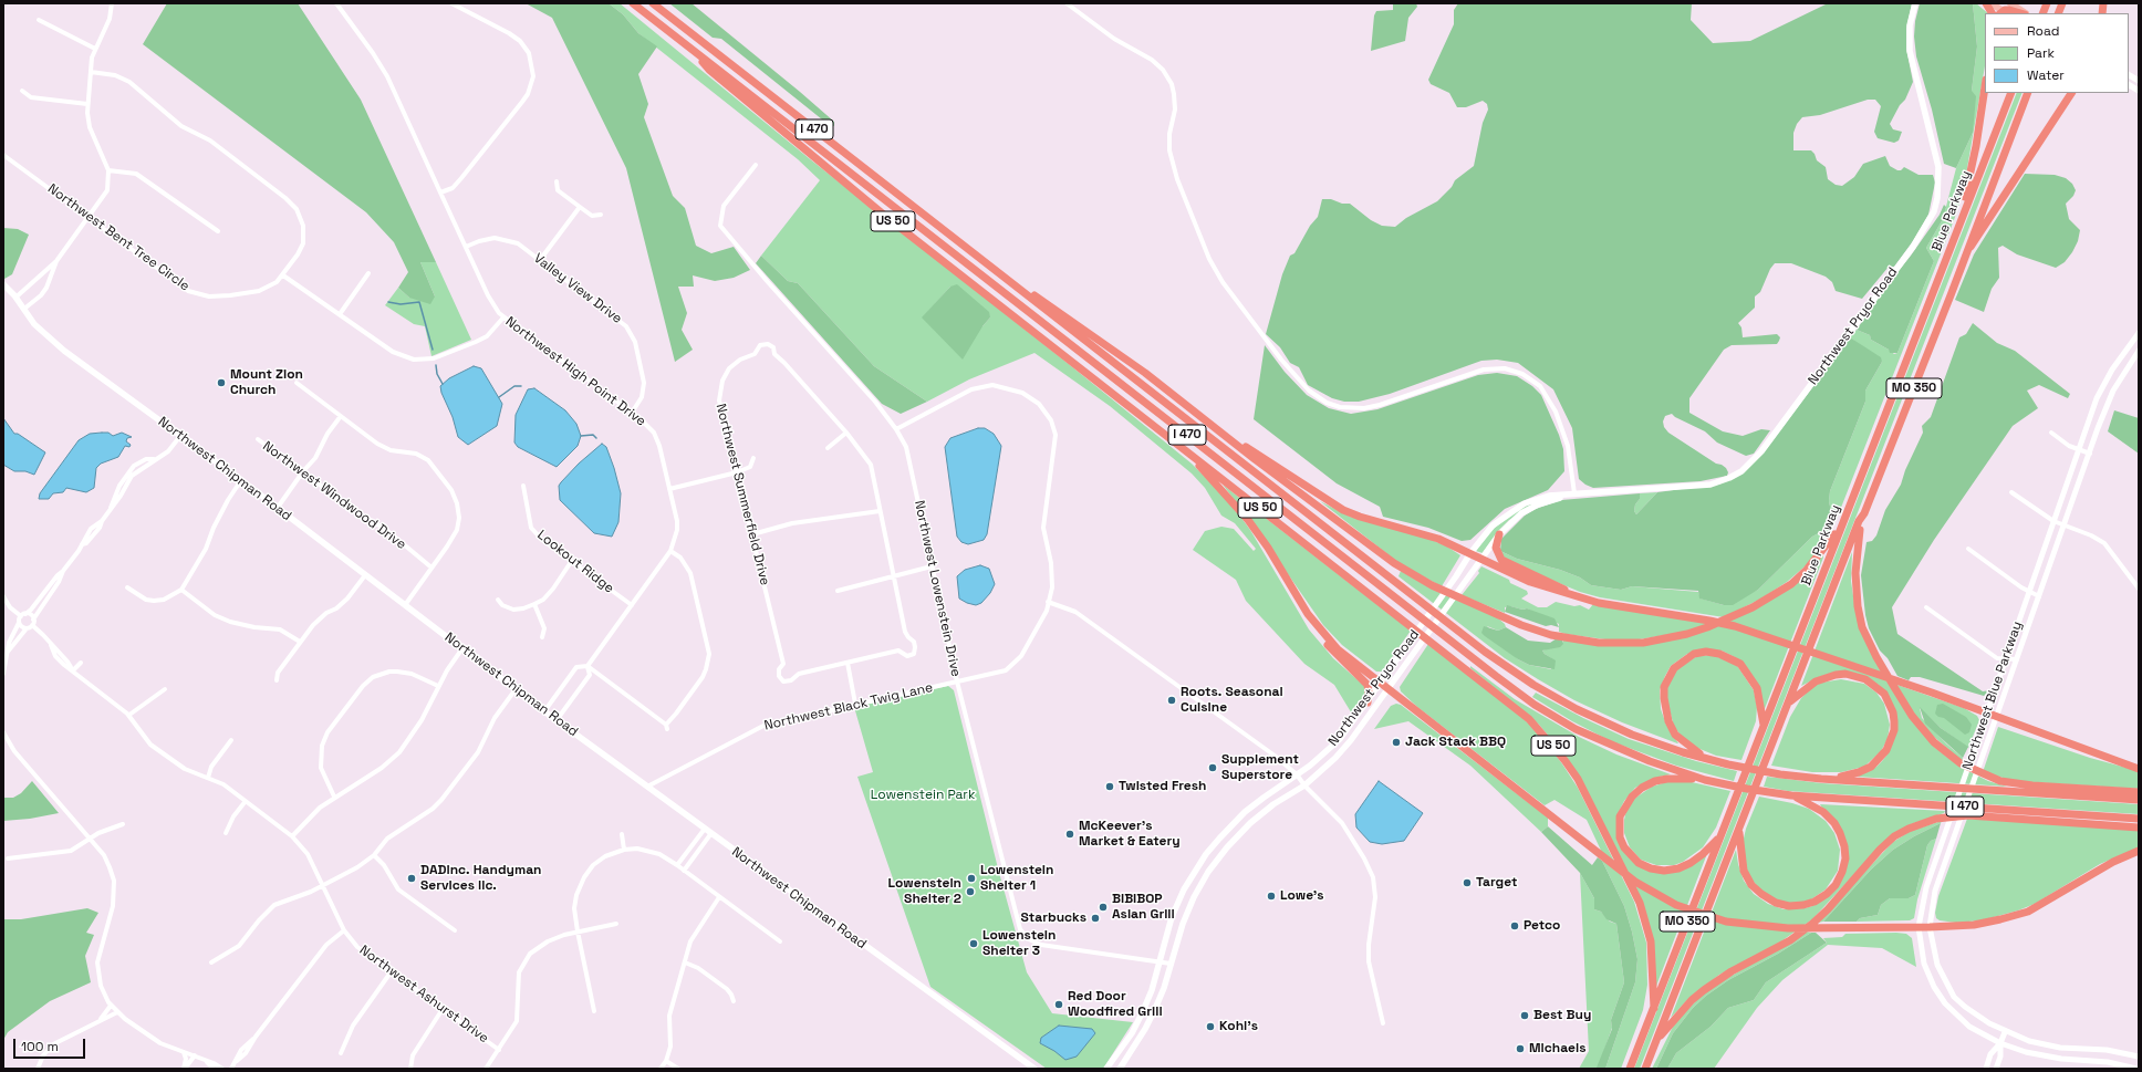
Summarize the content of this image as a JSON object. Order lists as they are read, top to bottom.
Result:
{
  "streets": {
    "highway": [
      "I 470",
      "Blue Parkway",
      "US 50",
      "MO 350"
    ],
    "main road": ["Northwest Pryor Road", "Northwest Chipman Road"],
    "street": [
      "Northwest Bent Tree Circle",
      "Valley View Drive",
      "Northwest High Point Drive",
      "Northwest Summerfield Drive",
      "Northwest Windwood Drive",
      "Lookout Ridge",
      "Northwest Lowenstein Drive",
      "Northwest Blue Parkway",
      "Northwest Black Twig Lane",
      "Northwest Ashurst Drive"
    ]
  },
  "crossings": [
    ["I 470", "US 50"],
    ["Blue Parkway", "US 50"],
    ["Valley View Drive", "Northwest High Point Drive"],
    ["Northwest Pryor Road", "Northwest Lowenstein Drive"],
    ["Northwest High Point Drive", "Northwest Chipman Road"],
    ["Northwest High Point Drive", "Lookout Ridge"],
    ["Northwest Chipman Road", "Northwest Black Twig Lane"],
    ["Northwest Lowenstein Drive", "Northwest Black Twig Lane"]
  ],
  "parks": ["Lowenstein Park"],
  "places": [
    "Mount Zion Church",
    "Roots. Seasonal Cuisine",
    "Jack Stack BBQ",
    "Supplement Superstore",
    "Twisted Fresh",
    "McKeever's Market & Eatery",
    "DADinc. Handyman Services llc.",
    "Lowenstein Shelter 1",
    "Target",
    "Lowenstein Shelter 2",
    "Lowe's",
    "BIBIBOP Asian Grill",
    "Starbucks",
    "Petco",
    "Lowenstein Shelter 3",
    "Red Door Woodfired Grill",
    "Best Buy",
    "Kohl's",
    "Michaels"
  ],
  "legend": ["Road", "Park", "Water"],
  "scale_bar": "100 m"
}
